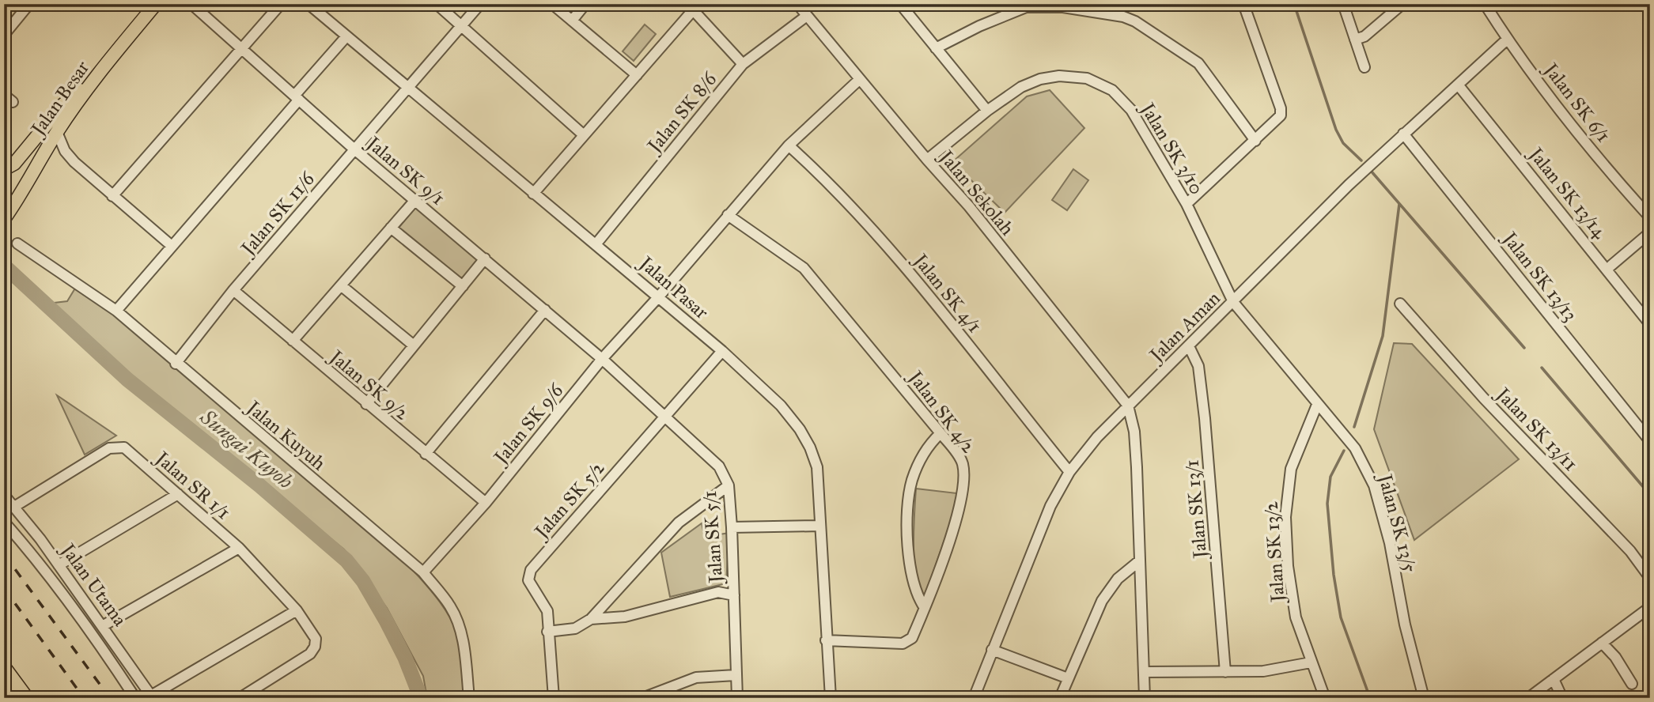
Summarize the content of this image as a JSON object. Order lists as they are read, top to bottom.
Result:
{
  "streets": {
    "main road": ["Jalan Besar"],
    "street": [
      "Jalan SK 6/1",
      "Jalan SK 8/6",
      "Jalan SK 3/10",
      "Jalan SK 9/1",
      "Jalan Sekolah",
      "Jalan SK 13/14",
      "Jalan SK 11/6",
      "Jalan SK 13/13",
      "Jalan Pasar",
      "Jalan SK 4/1",
      "Jalan Aman",
      "Jalan SK 9/2",
      "Jalan SK 4/2",
      "Jalan SK 9/6",
      "Jalan SK 13/11",
      "Jalan Kuyuh",
      "Jalan SR 1/1",
      "Jalan SK 5/2",
      "Jalan SK 13/1",
      "Jalan SK 13/5",
      "Jalan SK 5/1",
      "Jalan SK 13/2",
      "Jalan Utama"
    ]
  },
  "crossings": [
    ["Jalan SK 6/1", "Jalan Aman"],
    ["Jalan SK 8/6", "Jalan Sekolah"],
    ["Jalan SK 8/6", "Jalan Pasar"],
    ["Jalan SK 3/10", "Jalan Sekolah"],
    ["Jalan SK 3/10", "Jalan Aman"],
    ["Jalan SK 3/10", "Jalan SK 13/5"],
    ["Jalan SK 9/1", "Jalan SK 11/6"],
    ["Jalan SK 9/1", "Jalan SK 9/6"],
    ["Jalan SK 9/1", "Jalan SK 5/1"],
    ["Jalan Sekolah", "Jalan Aman"],
    ["Jalan Sekolah", "Jalan SK 9/6"],
    ["Jalan SK 13/14", "Jalan Aman"],
    ["Jalan SK 11/6", "Jalan Pasar"],
    ["Jalan SK 11/6", "Jalan SK 9/2"],
    ["Jalan SK 11/6", "Jalan Kuyuh"],
    ["Jalan SK 13/13", "Jalan Aman"],
    ["Jalan Pasar", "Jalan SK 4/2"],
    ["Jalan Pasar", "Jalan SK 9/6"],
    ["Jalan Pasar", "Jalan SK 5/2"],
    ["Jalan SK 4/1", "Jalan Aman"],
    ["Jalan SK 4/1", "Jalan SK 9/6"],
    ["Jalan Aman", "Jalan SK 13/1"],
    ["Jalan Aman", "Jalan SK 13/5"],
    ["Jalan SK 9/2", "Jalan SK 9/6"],
    ["Jalan SK 4/2", "Jalan SK 9/6"],
    ["Jalan SK 9/6", "Jalan Kuyuh"],
    ["Jalan SK 9/6", "Jalan SK 5/1"],
    ["Jalan SR 1/1", "Jalan Utama"],
    ["Jalan SK 5/2", "Jalan SK 5/1"],
    ["Jalan SK 13/5", "Jalan SK 13/2"]
  ],
  "water": ["Sungai Kuyoh"]
}
